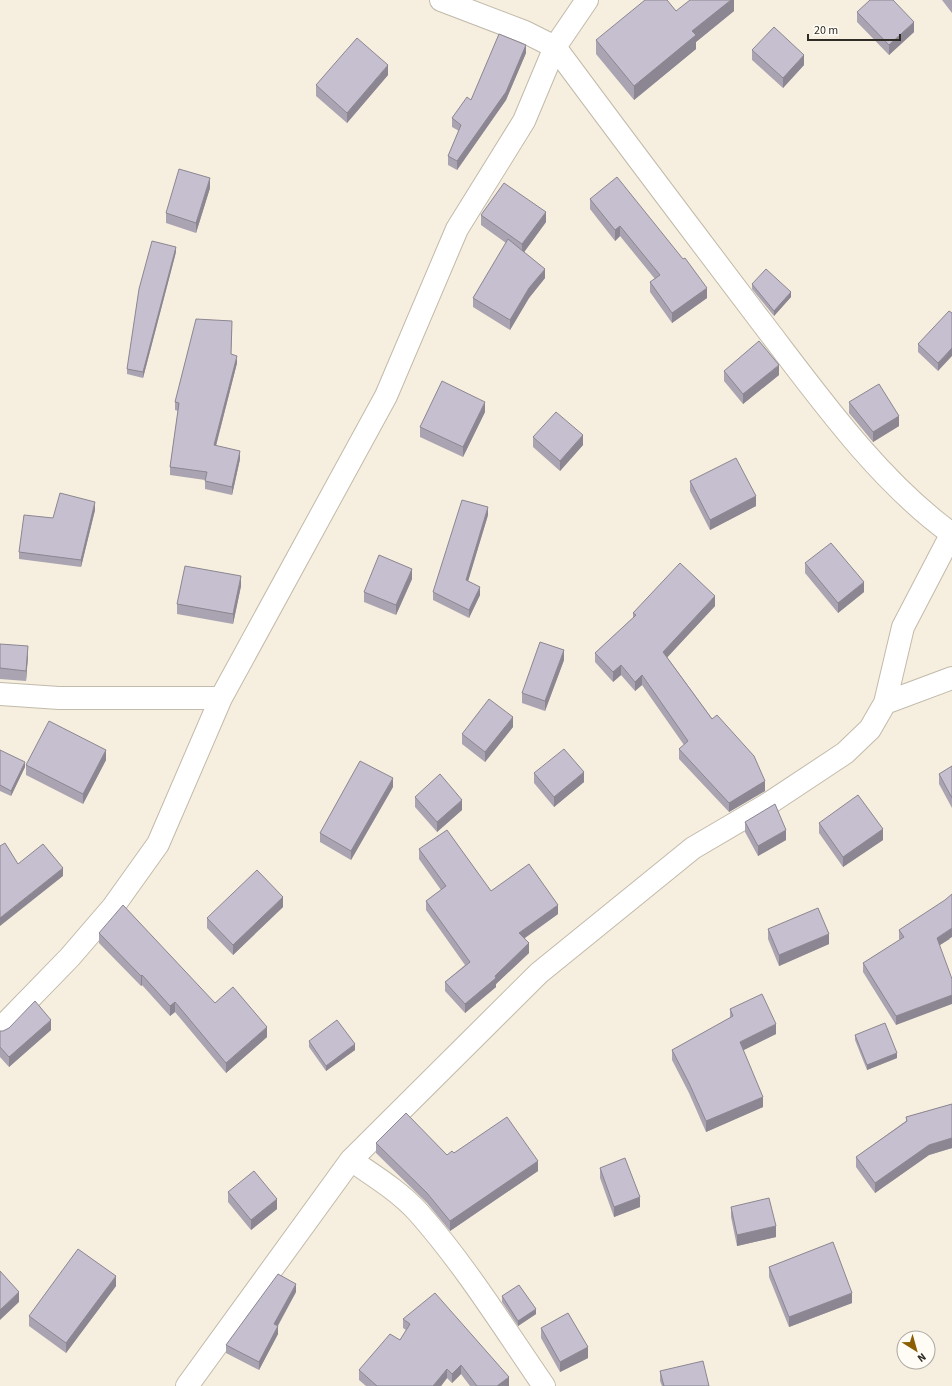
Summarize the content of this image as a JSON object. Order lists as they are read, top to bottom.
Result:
{
  "scale_bar": "20 m",
  "north": "bottom right"
}
